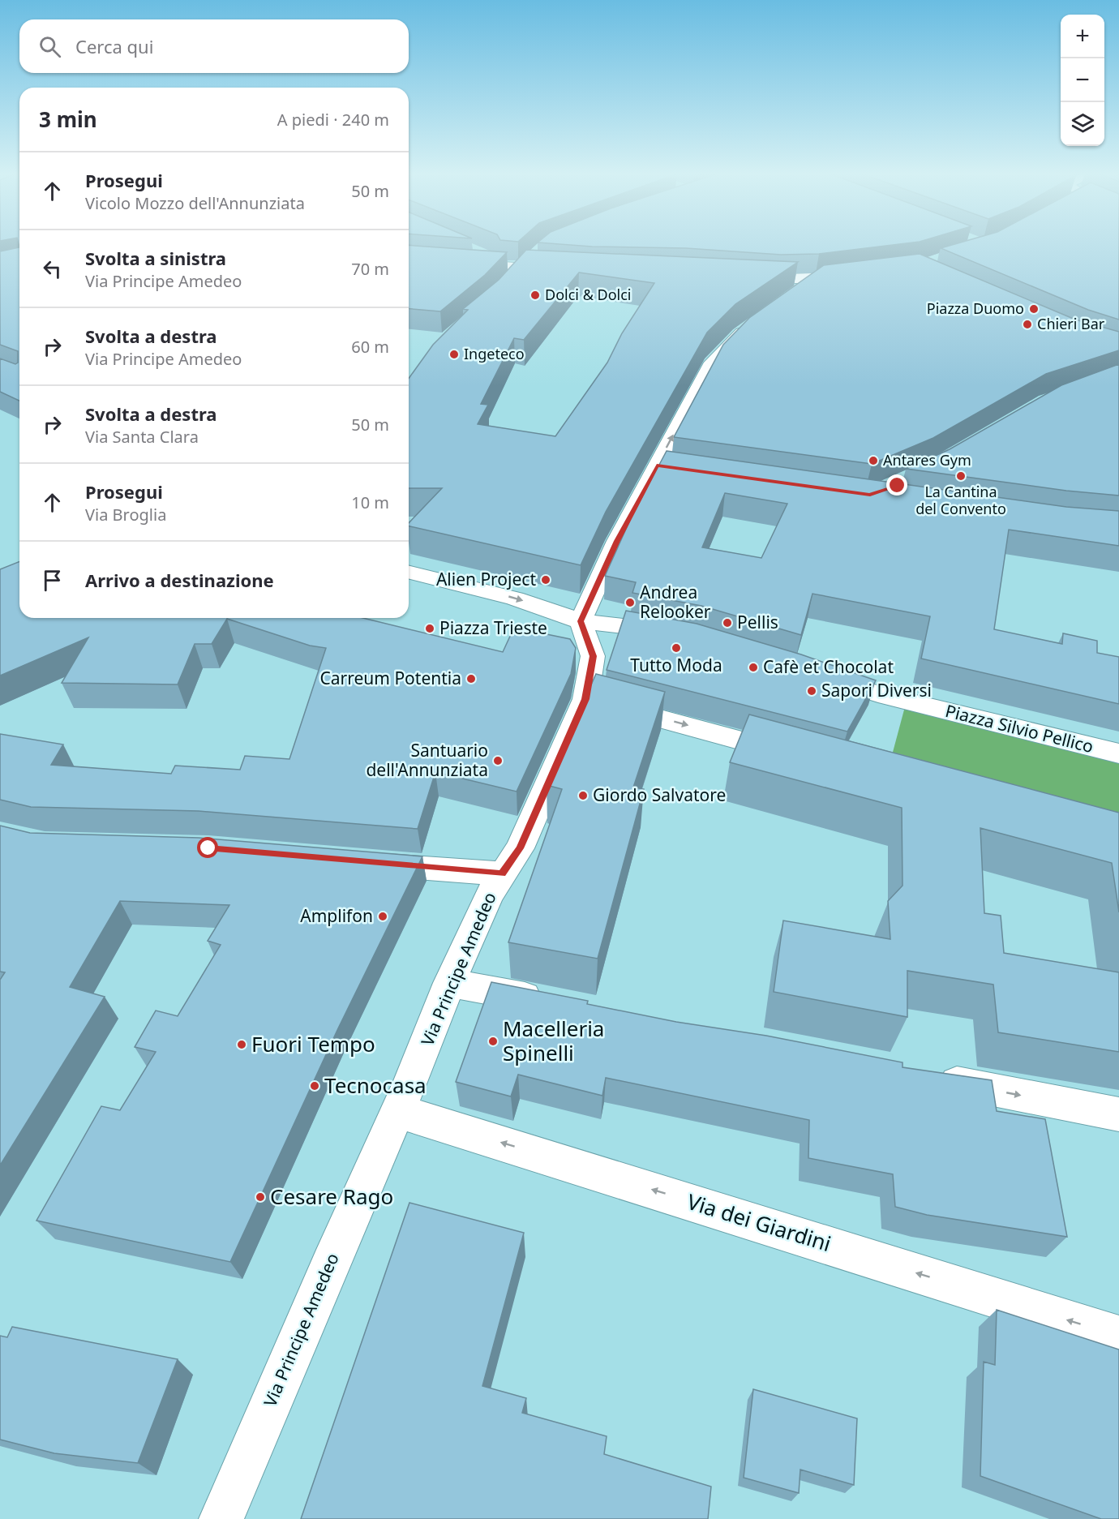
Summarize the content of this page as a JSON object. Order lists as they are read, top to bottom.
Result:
{
  "streets": {
    "street": ["Piazza Silvio Pellico", "Via Principe Amedeo", "Via dei Giardini"]
  },
  "crossings": [
    ["Via Principe Amedeo", "Via dei Giardini"]
  ],
  "places": [
    "Dolci & Dolci",
    "Piazza Duomo",
    "Chieri Bar",
    "Ingeteco",
    "Antares Gym",
    "La Cantina del Convento",
    "Alien Project",
    "Andrea Relooker",
    "Pellis",
    "Piazza Trieste",
    "Tutto Moda",
    "Cafè et Chocolat",
    "Carreum Potentia",
    "Sapori Diversi",
    "Santuario dell'Annunziata",
    "Giordo Salvatore",
    "Amplifon",
    "Macelleria Spinelli",
    "Fuori Tempo",
    "Tecnocasa",
    "Cesare Rago"
  ],
  "page": {
    "map_buttons": ["+", "−"],
    "search": "Cerca qui",
    "heading": ["3 min", "A piedi · 240 m"],
    "list": [
      ["Prosegui", "Vicolo Mozzo dell'Annunziata", "50 m"],
      ["Svolta a sinistra", "Via Principe Amedeo", "70 m"],
      ["Svolta a destra", "Via Principe Amedeo", "60 m"],
      ["Svolta a destra", "Via Santa Clara", "50 m"],
      ["Prosegui", "Via Broglia", "10 m"],
      "Arrivo a destinazione"
    ]
  }
}
